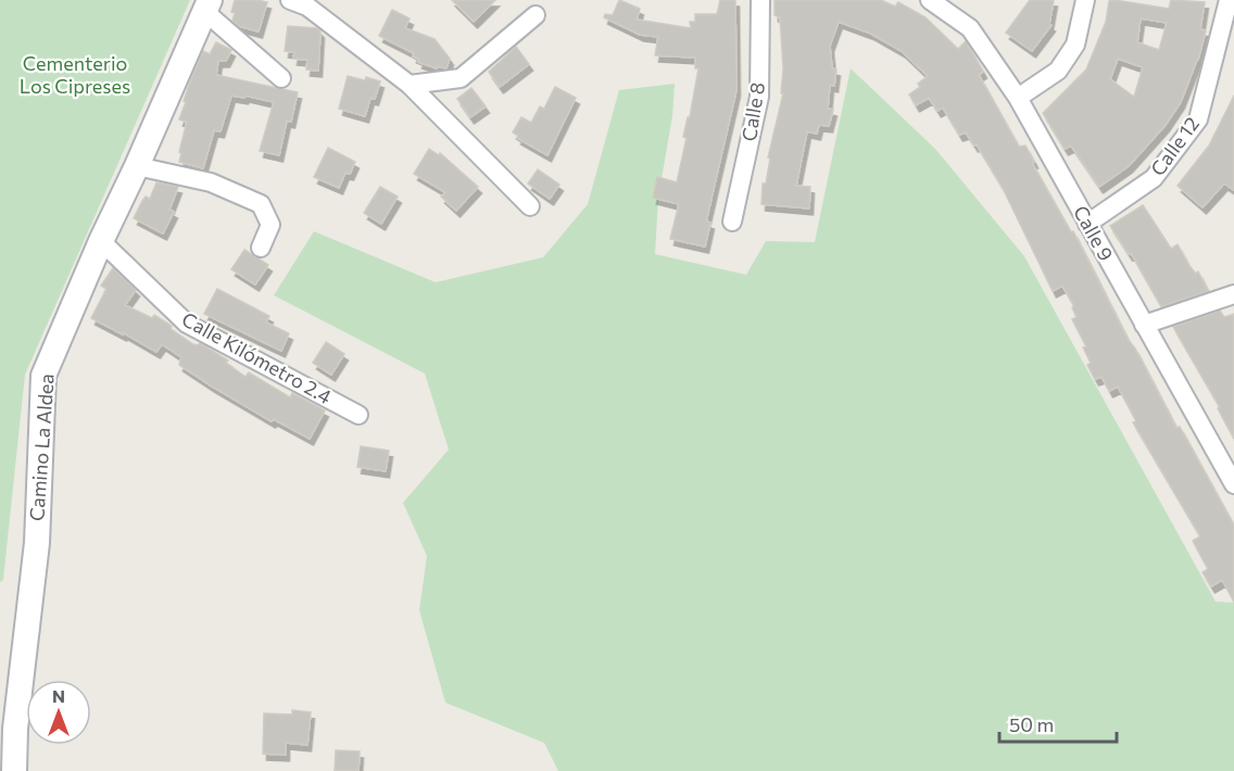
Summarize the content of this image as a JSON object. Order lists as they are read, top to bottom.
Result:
{
  "streets": {
    "street": [
      "Calle 8",
      "Calle 12",
      "Calle 9",
      "Calle Kilómetro 2.4",
      "Camino La Aldea"
    ]
  },
  "crossings": [
    ["Calle 12", "Calle 9"],
    ["Calle Kilómetro 2.4", "Camino La Aldea"]
  ],
  "parks": ["Cementerio Los Cipreses"],
  "scale_bar": "50 m",
  "north": "top"
}
